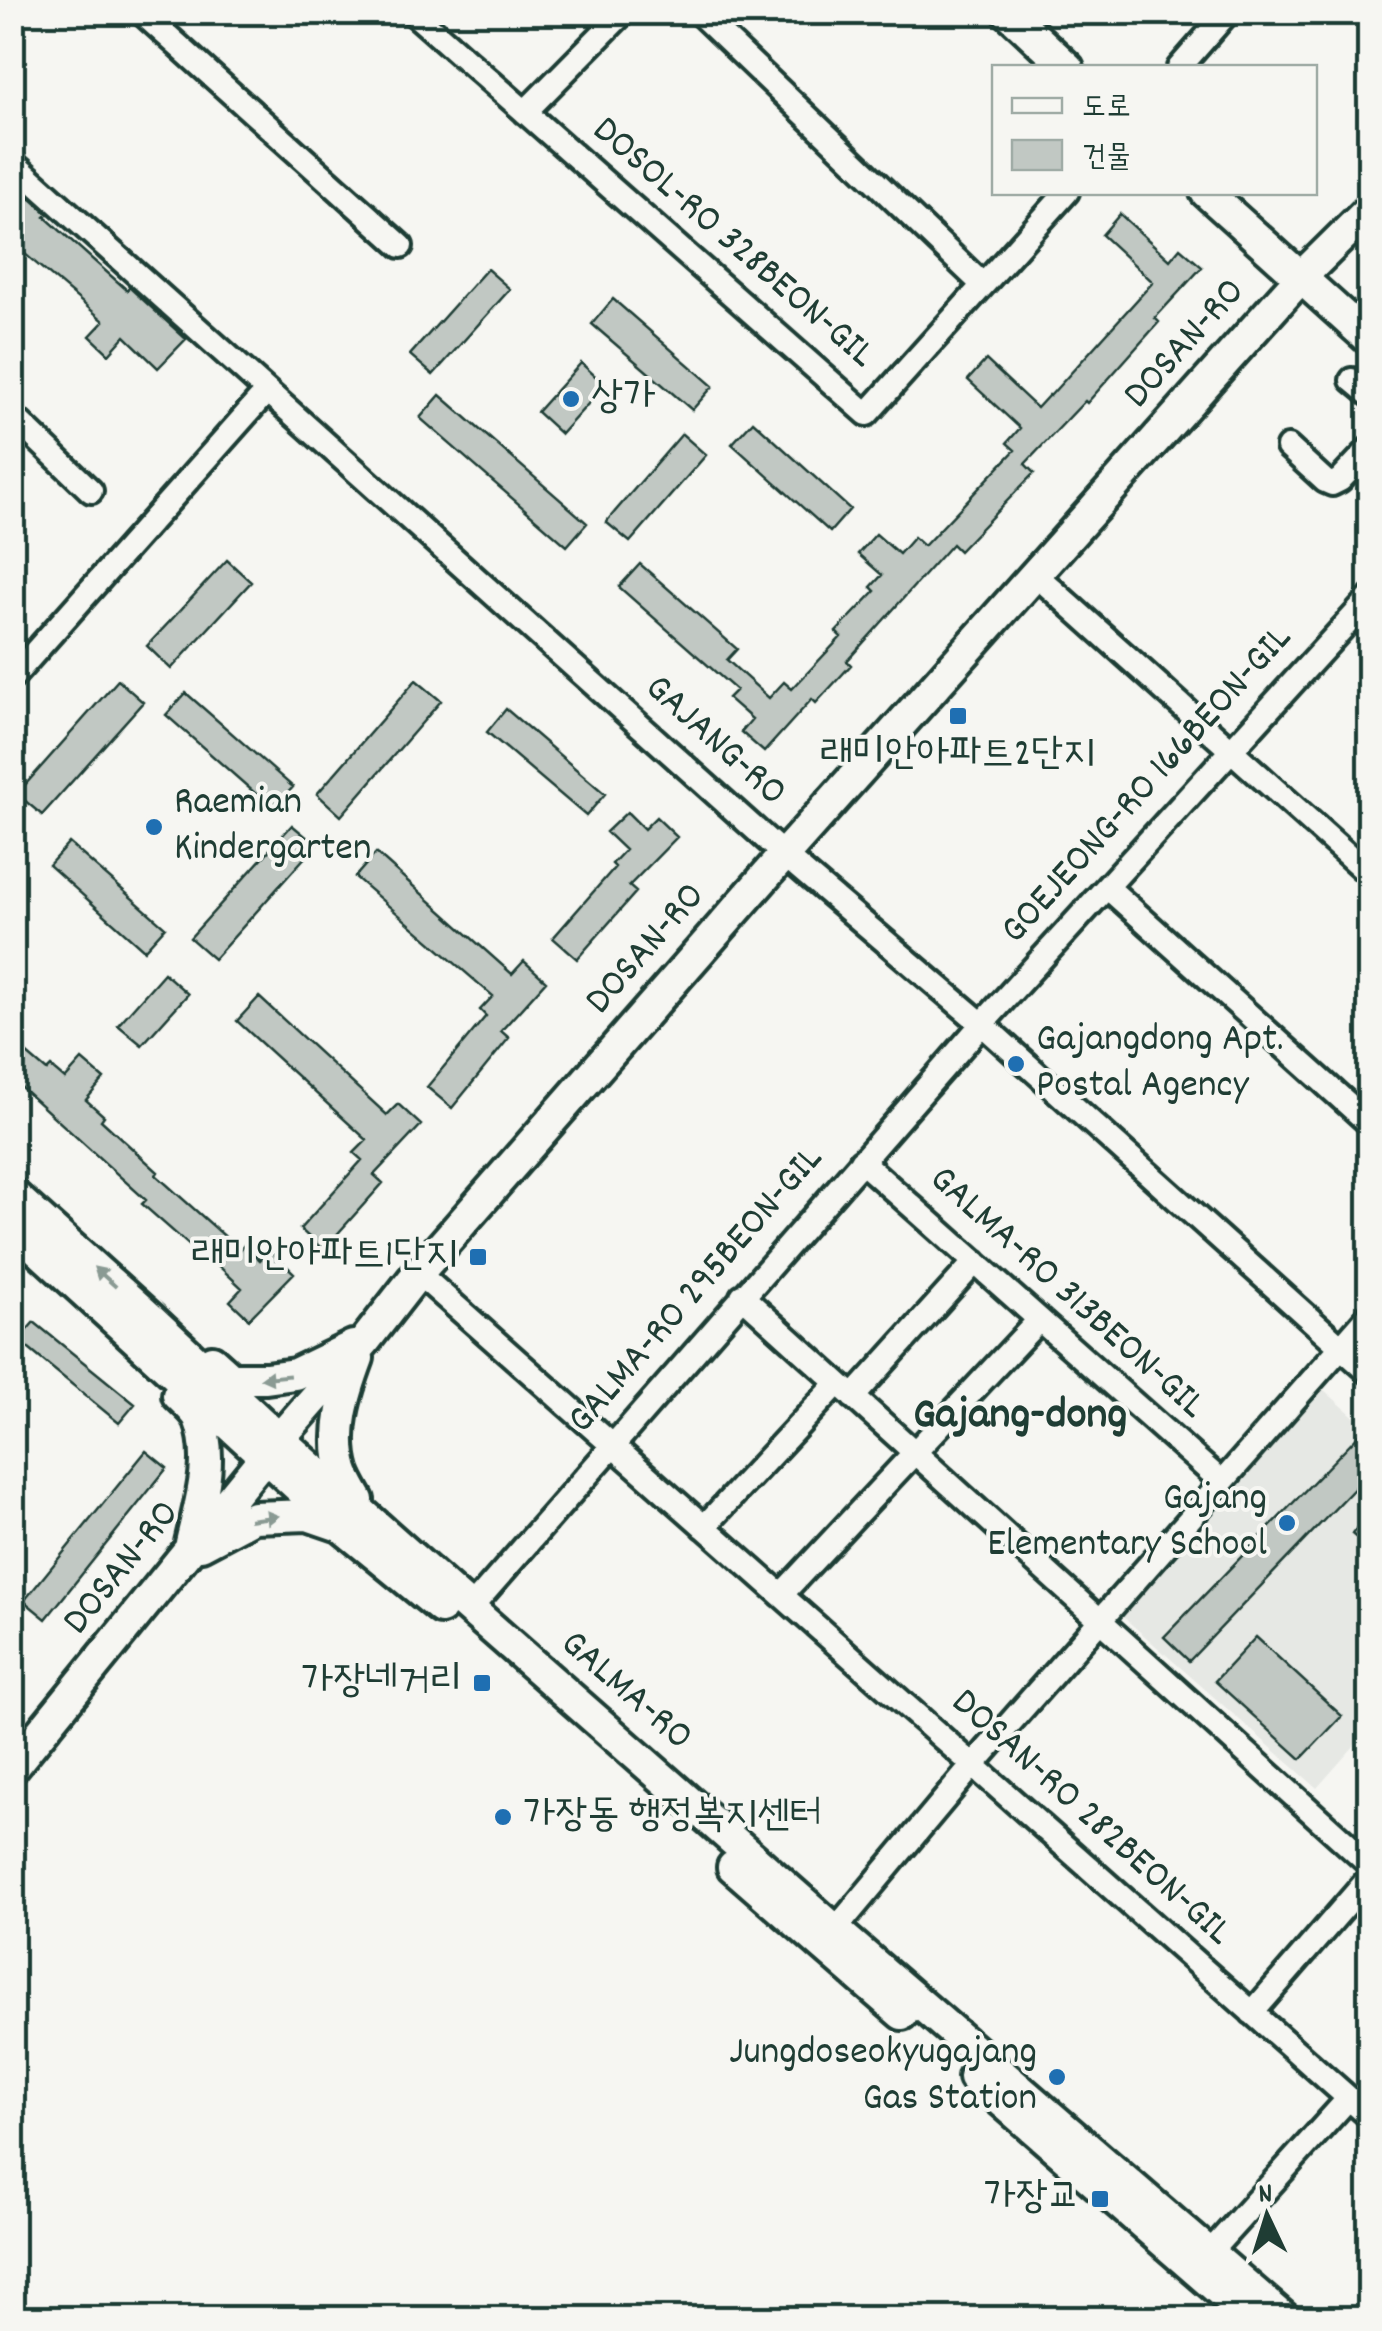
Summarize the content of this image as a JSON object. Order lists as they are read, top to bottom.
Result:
{
  "streets": {
    "main road": ["DOSAN-RO", "GALMA-RO"],
    "street": [
      "DOSOL-RO 328BEON-GIL",
      "GAJANG-RO",
      "GOEJEONG-RO 166BEON-GIL",
      "GALMA-RO 295BEON-GIL",
      "GALMA-RO 313BEON-GIL",
      "DOSAN-RO 282BEON-GIL"
    ]
  },
  "crossings": [
    ["DOSAN-RO", "GAJANG-RO"],
    ["DOSAN-RO", "GALMA-RO"],
    ["DOSAN-RO", "DOSAN-RO 282BEON-GIL"],
    ["GAJANG-RO", "GOEJEONG-RO 166BEON-GIL"],
    ["GAJANG-RO", "GALMA-RO 295BEON-GIL"],
    ["GOEJEONG-RO 166BEON-GIL", "GALMA-RO 295BEON-GIL"],
    ["GALMA-RO 295BEON-GIL", "GALMA-RO 313BEON-GIL"],
    ["GALMA-RO 295BEON-GIL", "GALMA-RO"],
    ["GALMA-RO 295BEON-GIL", "DOSAN-RO 282BEON-GIL"]
  ],
  "districts": ["Gajang-dong"],
  "places": {
    "other": [
      "상가",
      "Raemian Kindergarten",
      "Gajangdong Apt. Postal Agency",
      "Gajang Elementary School",
      "가장동 행정복지센터",
      "Jungdoseokyugajang Gas Station"
    ],
    "transit": [
      "래미안아파트2단지",
      "래미안아파트1단지",
      "가장네거리",
      "가장교"
    ]
  },
  "legend": ["도로", "건물"],
  "north": "top"
}
